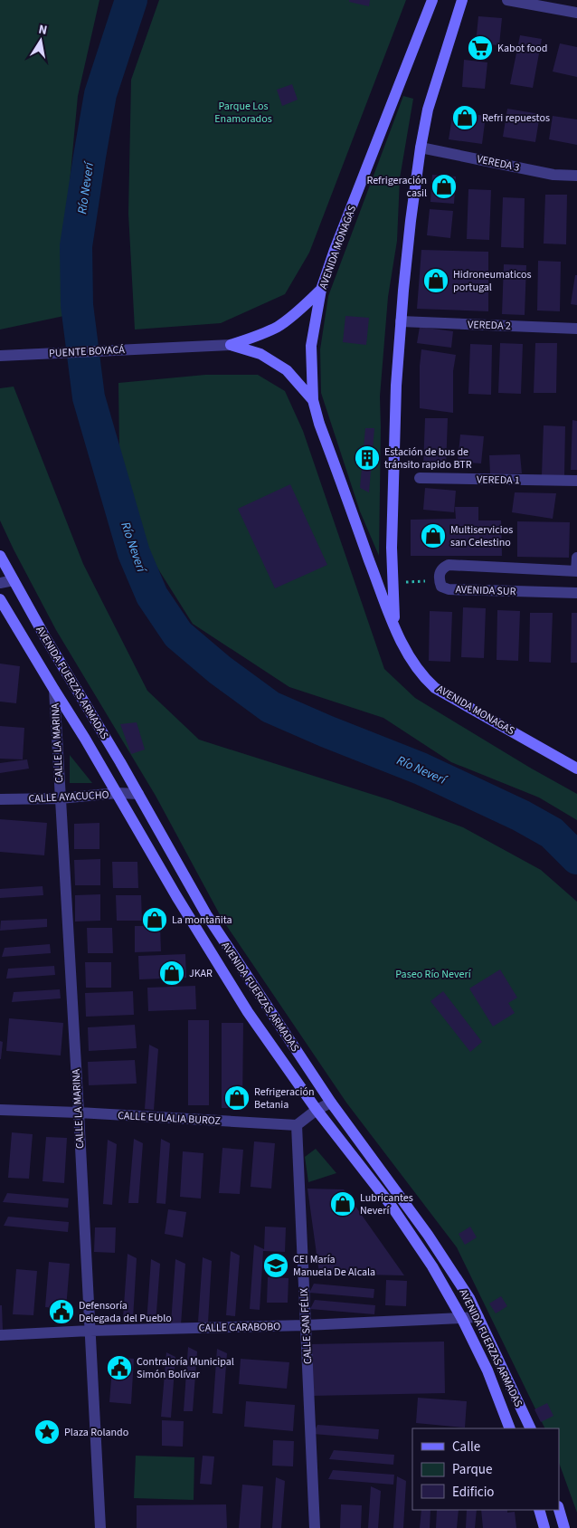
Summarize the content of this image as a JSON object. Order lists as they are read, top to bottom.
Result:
{
  "streets": {
    "street": [
      "VEREDA 3",
      "AVENIDA MONAGAS",
      "VEREDA 2",
      "PUENTE BOYACÁ",
      "VEREDA 1",
      "AVENIDA SUR",
      "AVENIDA FUERZAS ARMADAS",
      "CALLE LA MARINA",
      "CALLE AYACUCHO",
      "CALLE EULALIA BUROZ",
      "CALLE SAN FÉLIX",
      "CALLE CARABOBO"
    ]
  },
  "crossings": [
    ["VEREDA 3", "AVENIDA MONAGAS"],
    ["AVENIDA MONAGAS", "VEREDA 2"],
    ["AVENIDA FUERZAS ARMADAS", "CALLE LA MARINA"],
    ["AVENIDA FUERZAS ARMADAS", "CALLE AYACUCHO"],
    ["AVENIDA FUERZAS ARMADAS", "CALLE CARABOBO"],
    ["CALLE LA MARINA", "CALLE AYACUCHO"],
    ["CALLE LA MARINA", "CALLE EULALIA BUROZ"],
    ["CALLE LA MARINA", "CALLE CARABOBO"],
    ["CALLE EULALIA BUROZ", "CALLE SAN FÉLIX"],
    ["CALLE SAN FÉLIX", "CALLE CARABOBO"]
  ],
  "water": ["Río Neverí"],
  "parks": ["Parque Los Enamorados", "Paseo Río Neverí"],
  "places": {
    "supermarket": ["Kabot food"],
    "shop": [
      "Refri repuestos",
      "Refrigeración casil",
      "Hidroneumaticos portugal",
      "Multiservicios san Celestino",
      "La montañita",
      "JKAR",
      "Refrigeración Betania",
      "Lubricantes Neverí"
    ],
    "building": ["Estación de bus de tránsito rapido BTR"],
    "school or university": ["CEI María Manuela De Alcala"],
    "public building": ["Defensoría Delegada del Pueblo", "Contraloría Municipal Simón Bolívar"],
    "place": ["Plaza Rolando"]
  },
  "legend": ["Calle", "Parque", "Edificio"],
  "north": "top"
}
